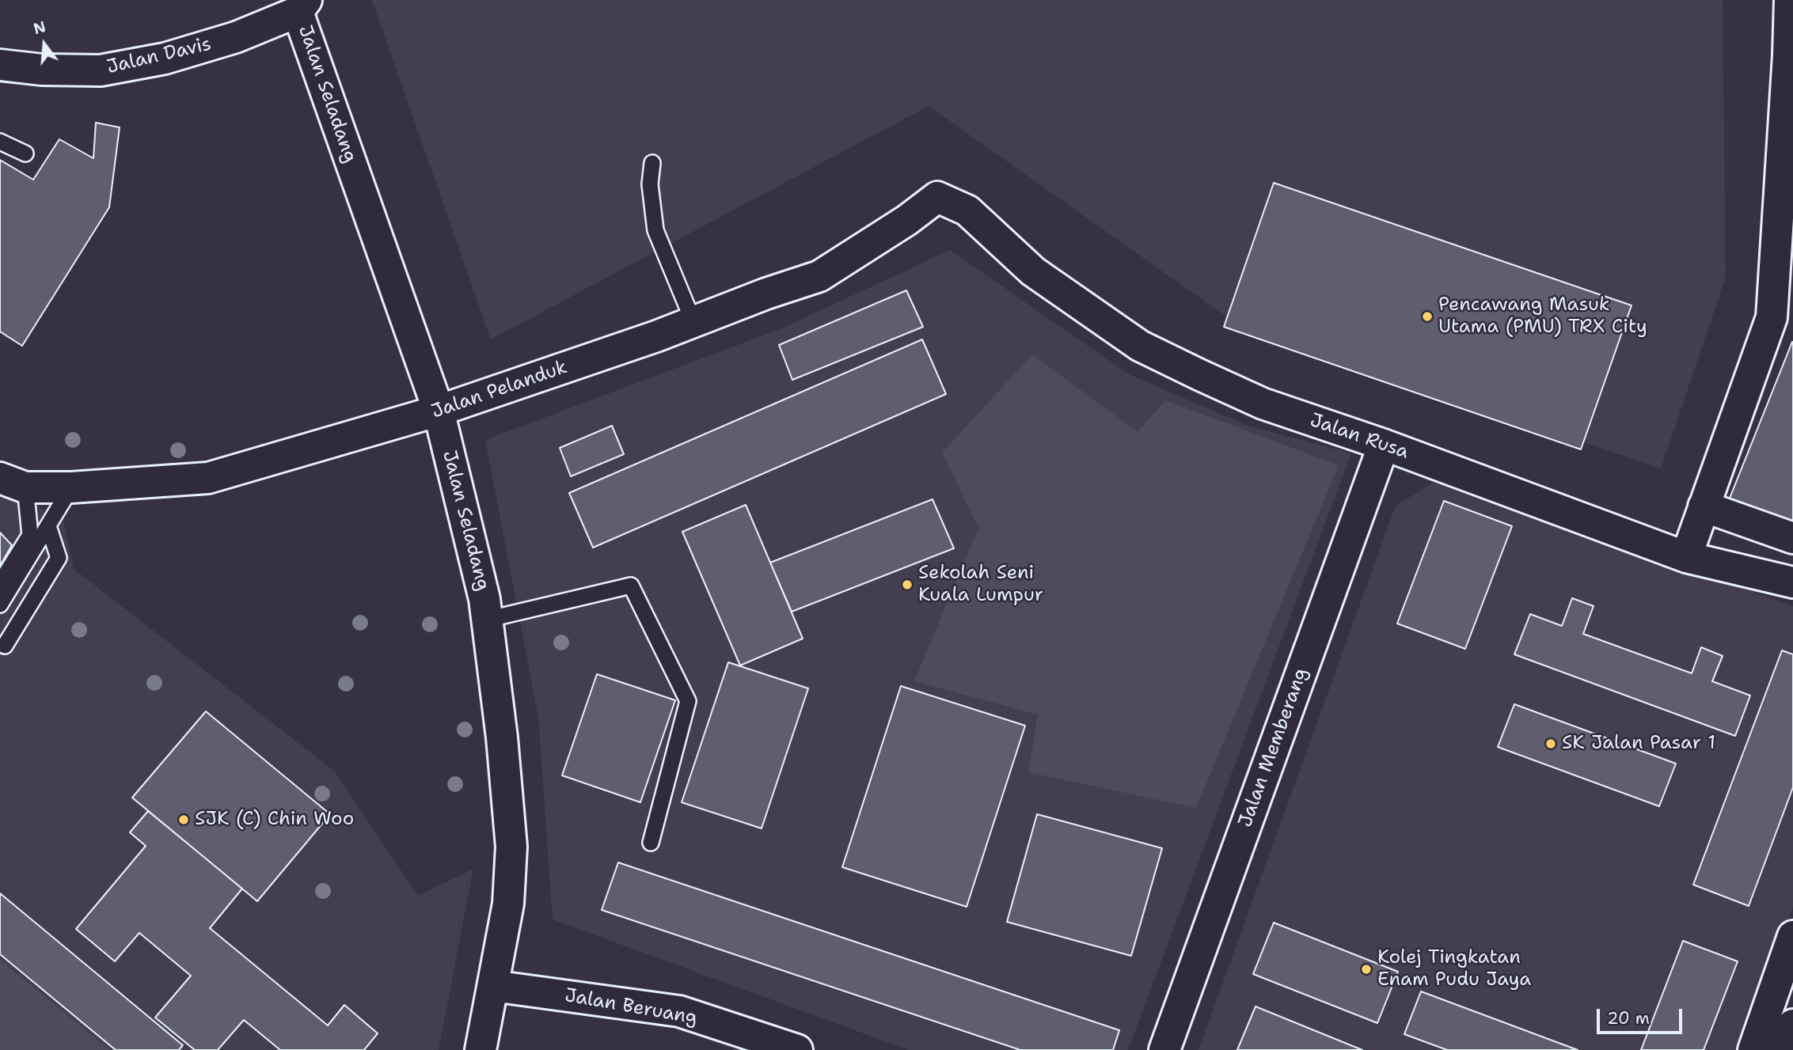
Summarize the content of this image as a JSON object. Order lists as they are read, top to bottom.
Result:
{
  "streets": {
    "street": [
      "Jalan Davis",
      "Jalan Seladang",
      "Jalan Pelanduk",
      "Jalan Rusa",
      "Jalan Memberang",
      "Jalan Beruang"
    ]
  },
  "crossings": [
    ["Jalan Davis", "Jalan Seladang"],
    ["Jalan Seladang", "Jalan Pelanduk"],
    ["Jalan Seladang", "Jalan Beruang"],
    ["Jalan Pelanduk", "Jalan Rusa"],
    ["Jalan Rusa", "Jalan Memberang"]
  ],
  "places": [
    "Pencawang Masuk Utama (PMU) TRX City",
    "Sekolah Seni Kuala Lumpur",
    "SK Jalan Pasar 1",
    "SJK (C) Chin Woo",
    "Kolej Tingkatan Enam Pudu Jaya"
  ],
  "scale_bar": "20 m",
  "north": "top"
}
